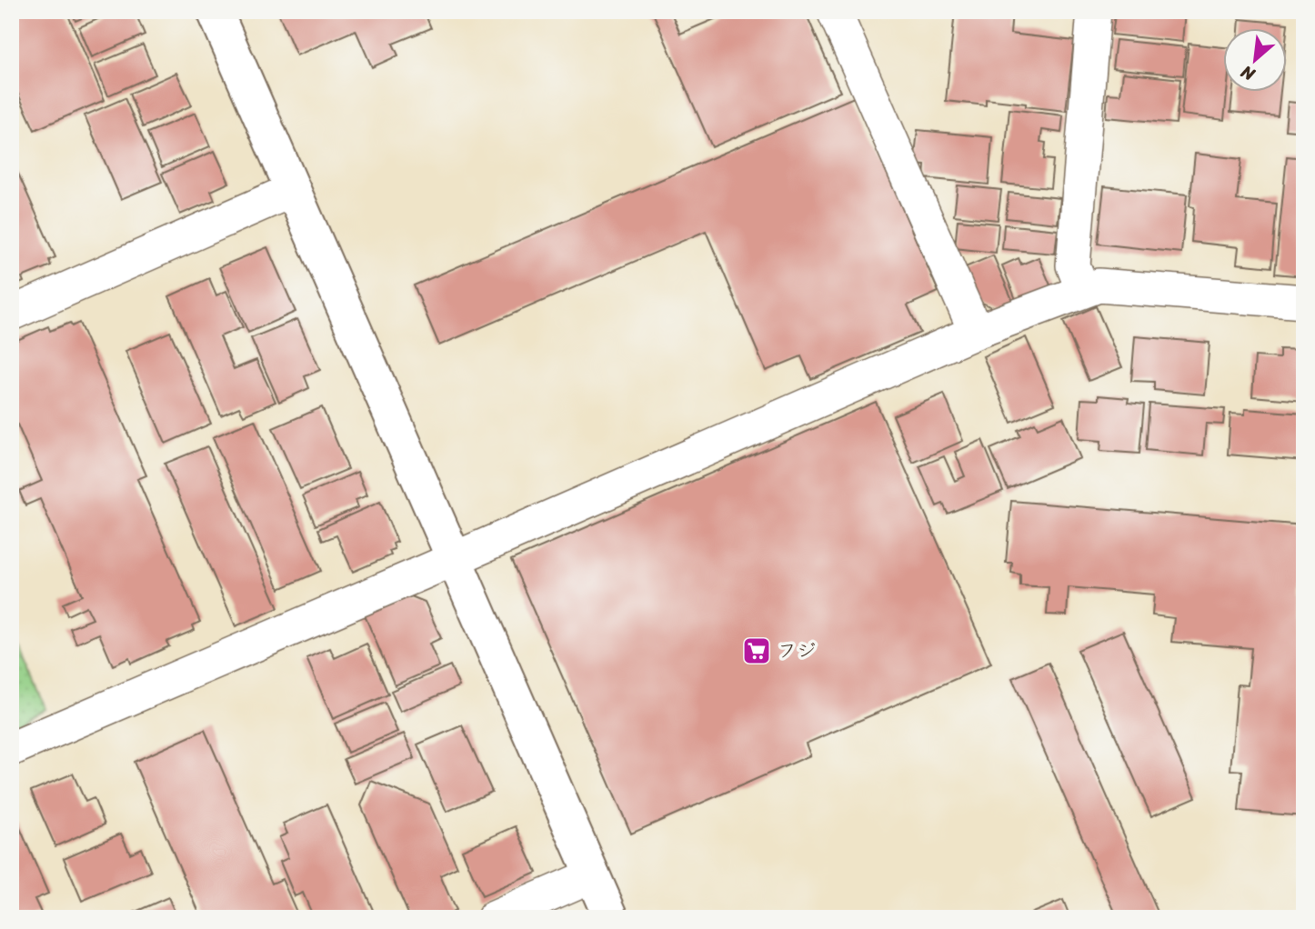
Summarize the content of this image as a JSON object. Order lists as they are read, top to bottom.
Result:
{
  "places": {
    "supermarket": ["フジ"]
  },
  "north": "bottom left"
}
